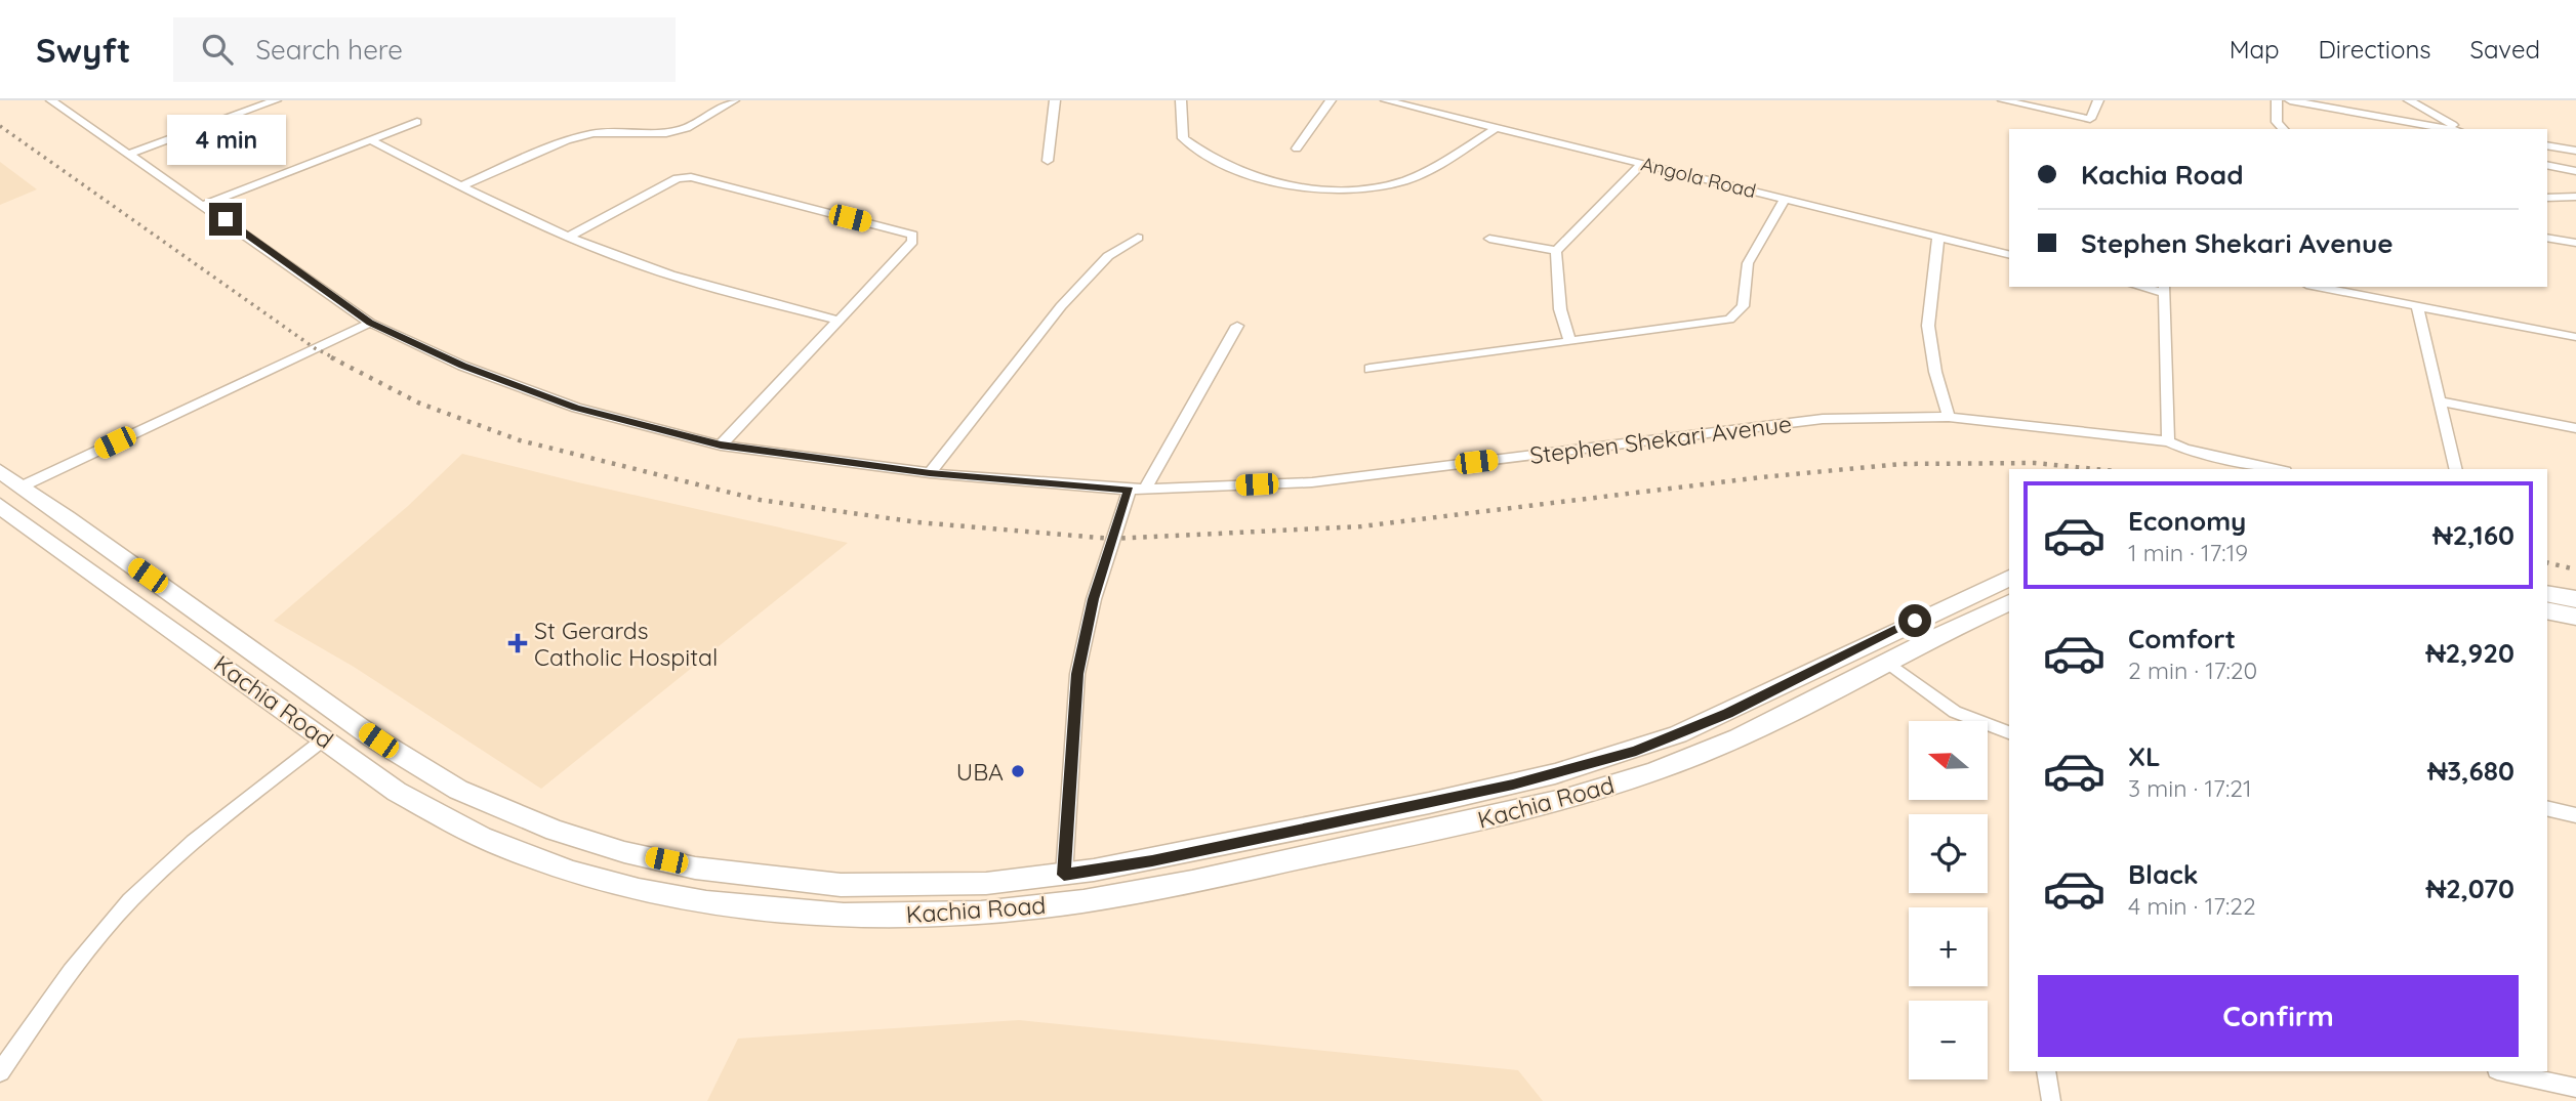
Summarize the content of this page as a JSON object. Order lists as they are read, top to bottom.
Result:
{
  "streets": {
    "main road": ["Kachia Road"],
    "street": ["Angola Road", "Stephen Shekari Avenue"]
  },
  "places": {
    "health": ["St Gerards Catholic Hospital"],
    "other": ["UBA"]
  },
  "north": "left",
  "page": {
    "header": "Swyft",
    "search": "Search here",
    "nav": ["Map", "Directions", "Saved"],
    "bubble": "4 min",
    "banner": ["Kachia Road", "Stephen Shekari Avenue"],
    "list": [
      {
        "name": "Economy",
        "note": "1 min · 17:19",
        "value": "₦2,160"
      },
      {
        "name": "Comfort",
        "note": "2 min · 17:20",
        "value": "₦2,920"
      },
      {
        "name": "XL",
        "note": "3 min · 17:21",
        "value": "₦3,680"
      },
      {
        "name": "Black",
        "note": "4 min · 17:22",
        "value": "₦2,070"
      }
    ],
    "map_buttons": ["+", "−"],
    "buttons": "Confirm"
  }
}
